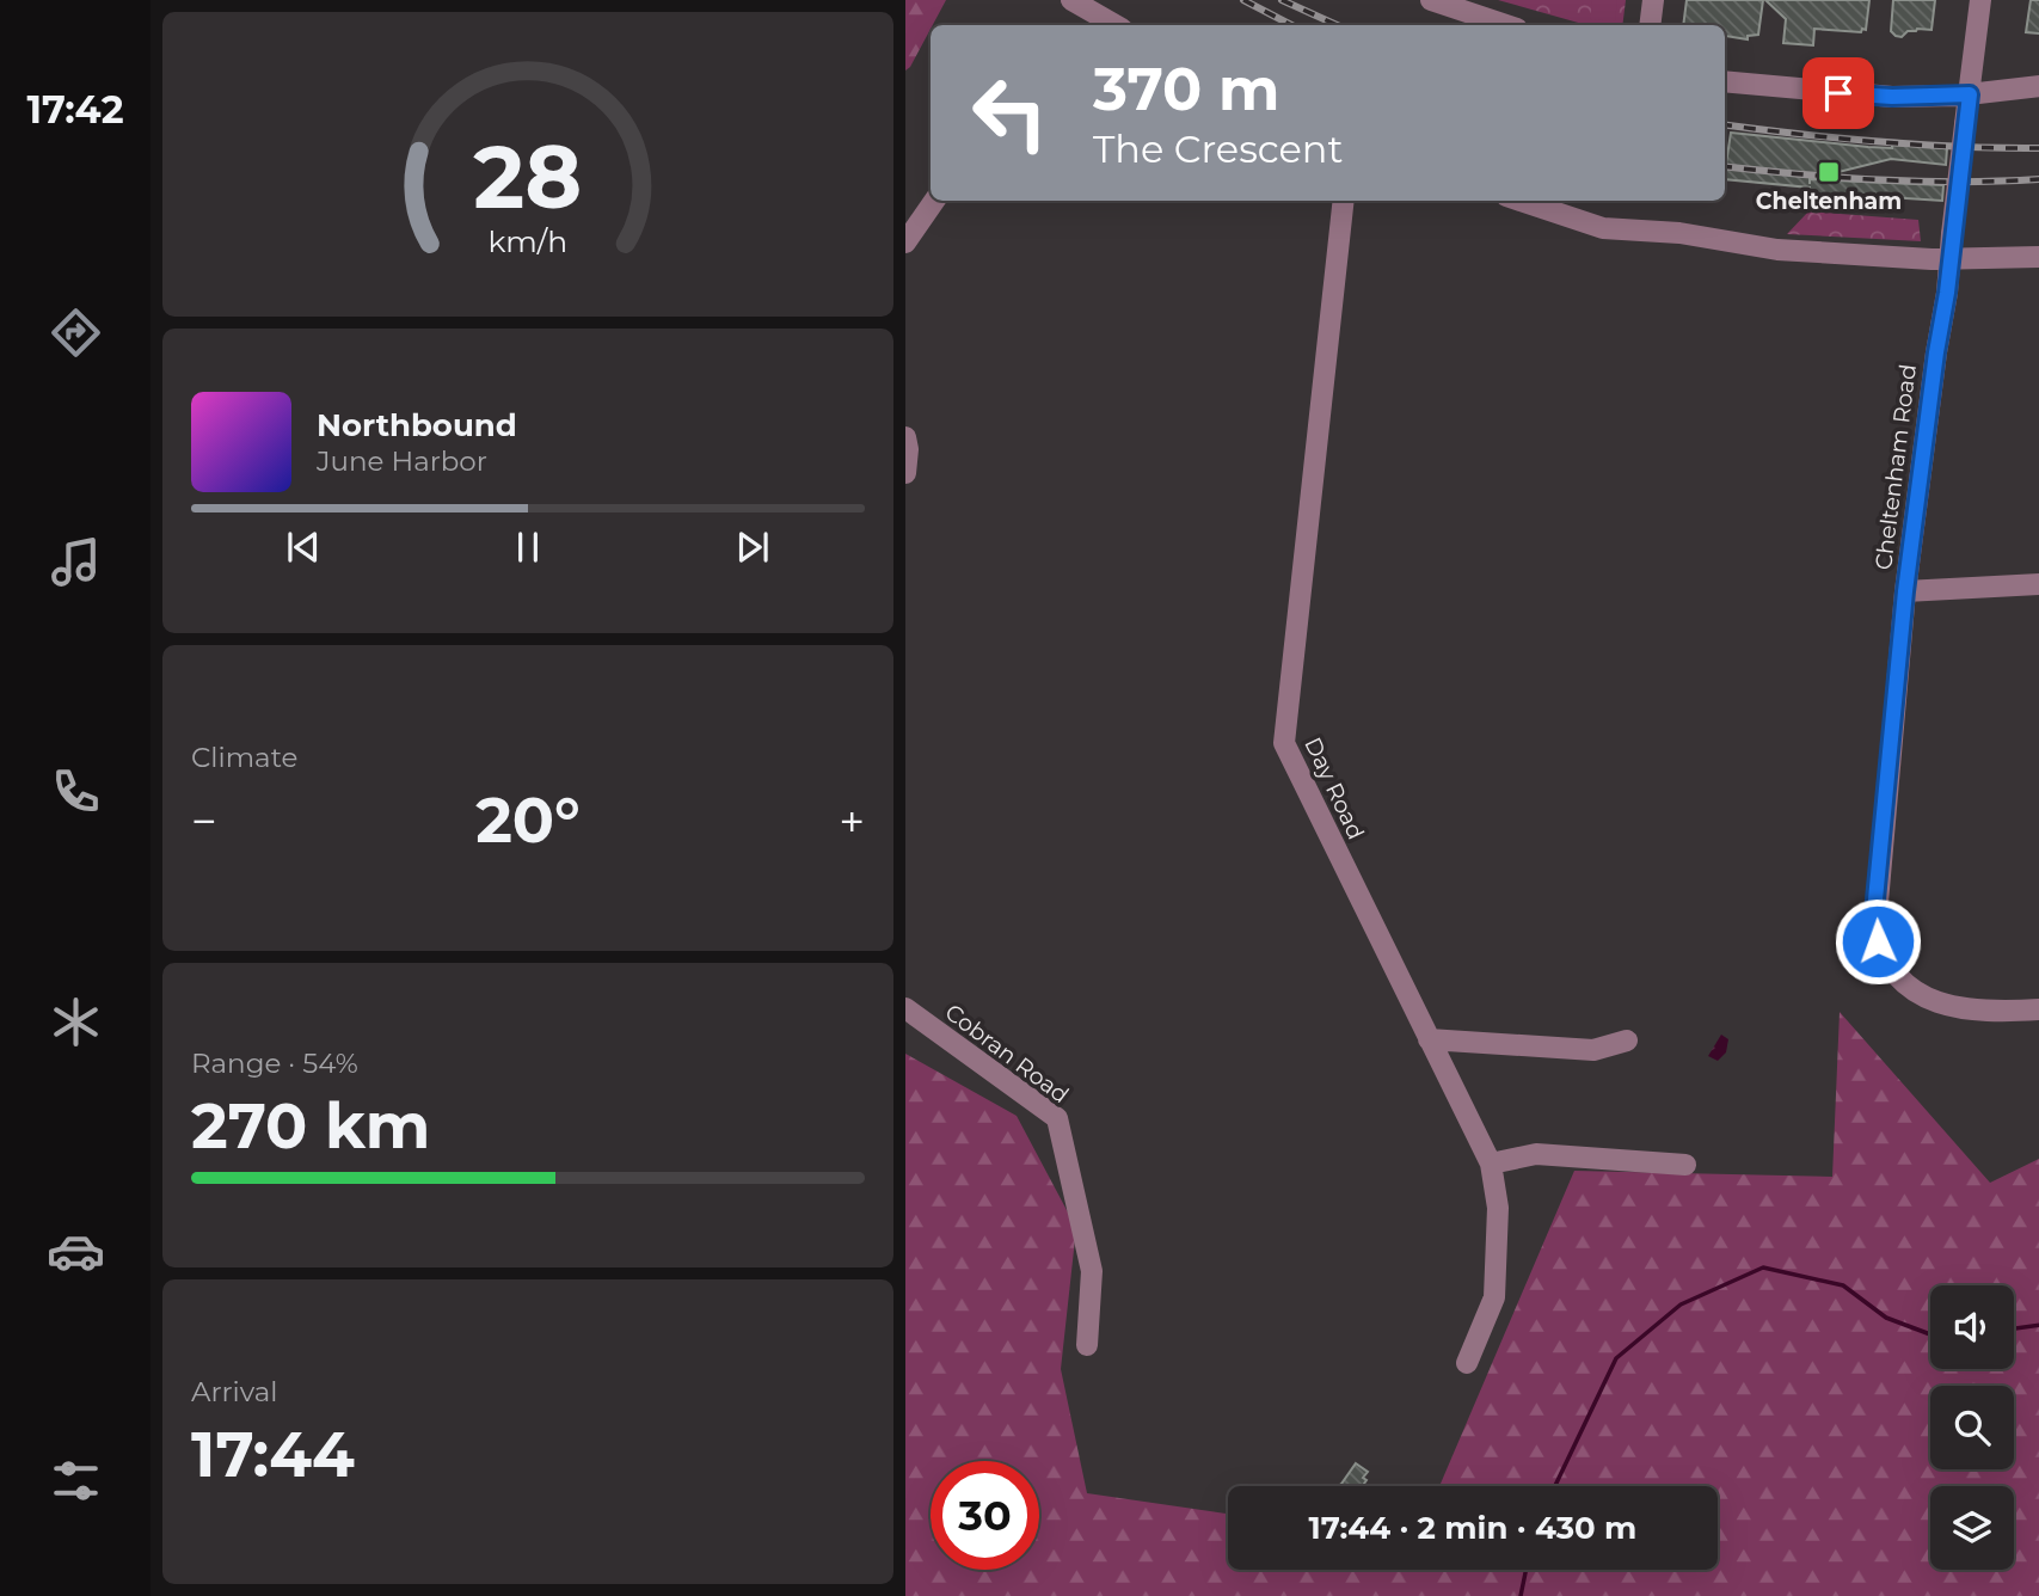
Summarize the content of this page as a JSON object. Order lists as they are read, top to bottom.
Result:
{
  "streets": {
    "street": ["Cheltenham Road", "Day Road", "Cobran Road"]
  },
  "places": {
    "transit": ["Cheltenham"]
  },
  "page": {
    "tabs": "17:42",
    "turn": ["370 m", "The Crescent"],
    "song": ["Northbound", "June Harbor"],
    "tile": [
      "Climate",
      ["Range · 54%", "270 km"],
      ["Arrival", "17:44"]
    ],
    "heat": ["−", "20°", "+"],
    "limit": "30",
    "trip": "17:44 · 2 min · 430 m",
    "gauge": ["28", "km/h"]
  }
}
